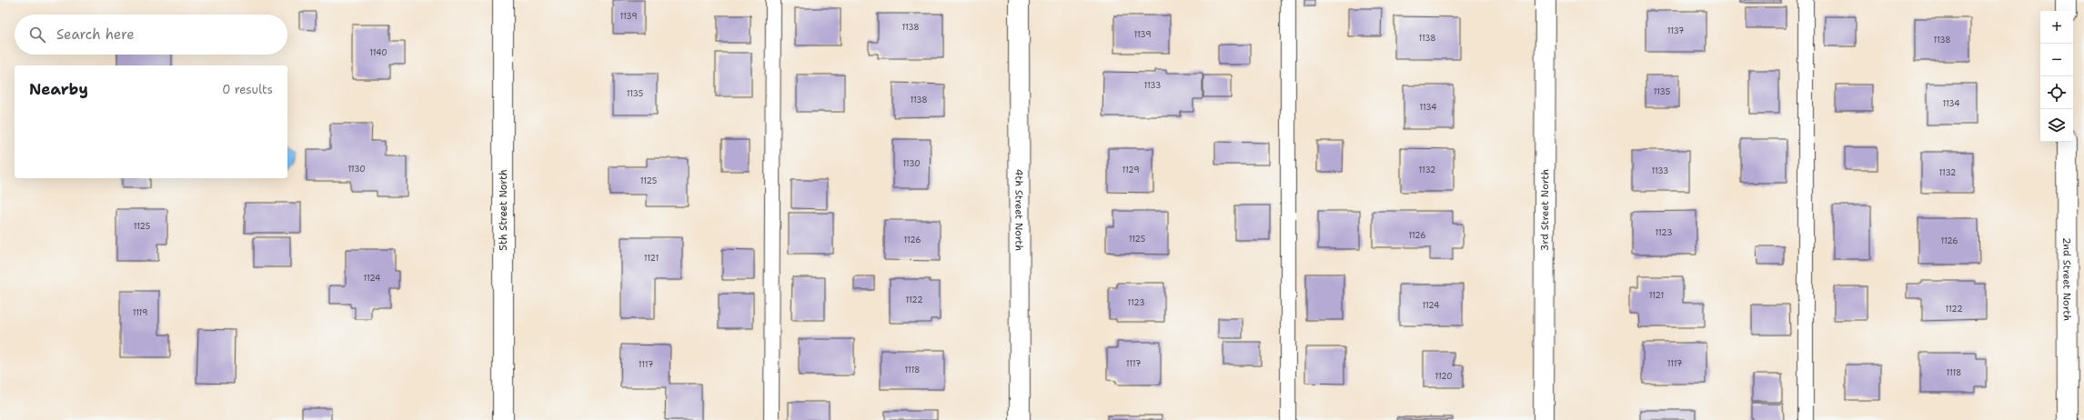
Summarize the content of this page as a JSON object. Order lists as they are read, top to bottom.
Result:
{
  "streets": {
    "street": [
      "5th Street North",
      "4th Street North",
      "3rd Street North",
      "2nd Street North"
    ]
  },
  "house_numbers": [
    "1139",
    "1138",
    "1137",
    "1139",
    "1138",
    "1138",
    "1140",
    "1133",
    "1135",
    "1135",
    "1138",
    "1134",
    "1134",
    "1130",
    "1130",
    "1129",
    "1132",
    "1133",
    "1132",
    "1125",
    "1125",
    "1123",
    "1126",
    "1125",
    "1126",
    "1126",
    "1121",
    "1124",
    "1121",
    "1122",
    "1123",
    "1124",
    "1122",
    "1119",
    "1117",
    "1117",
    "1117",
    "1118",
    "1118",
    "1120"
  ],
  "page": {
    "map_buttons": ["+", "−"],
    "search": "Search here",
    "heading": ["Nearby", "0 results"]
  }
}
